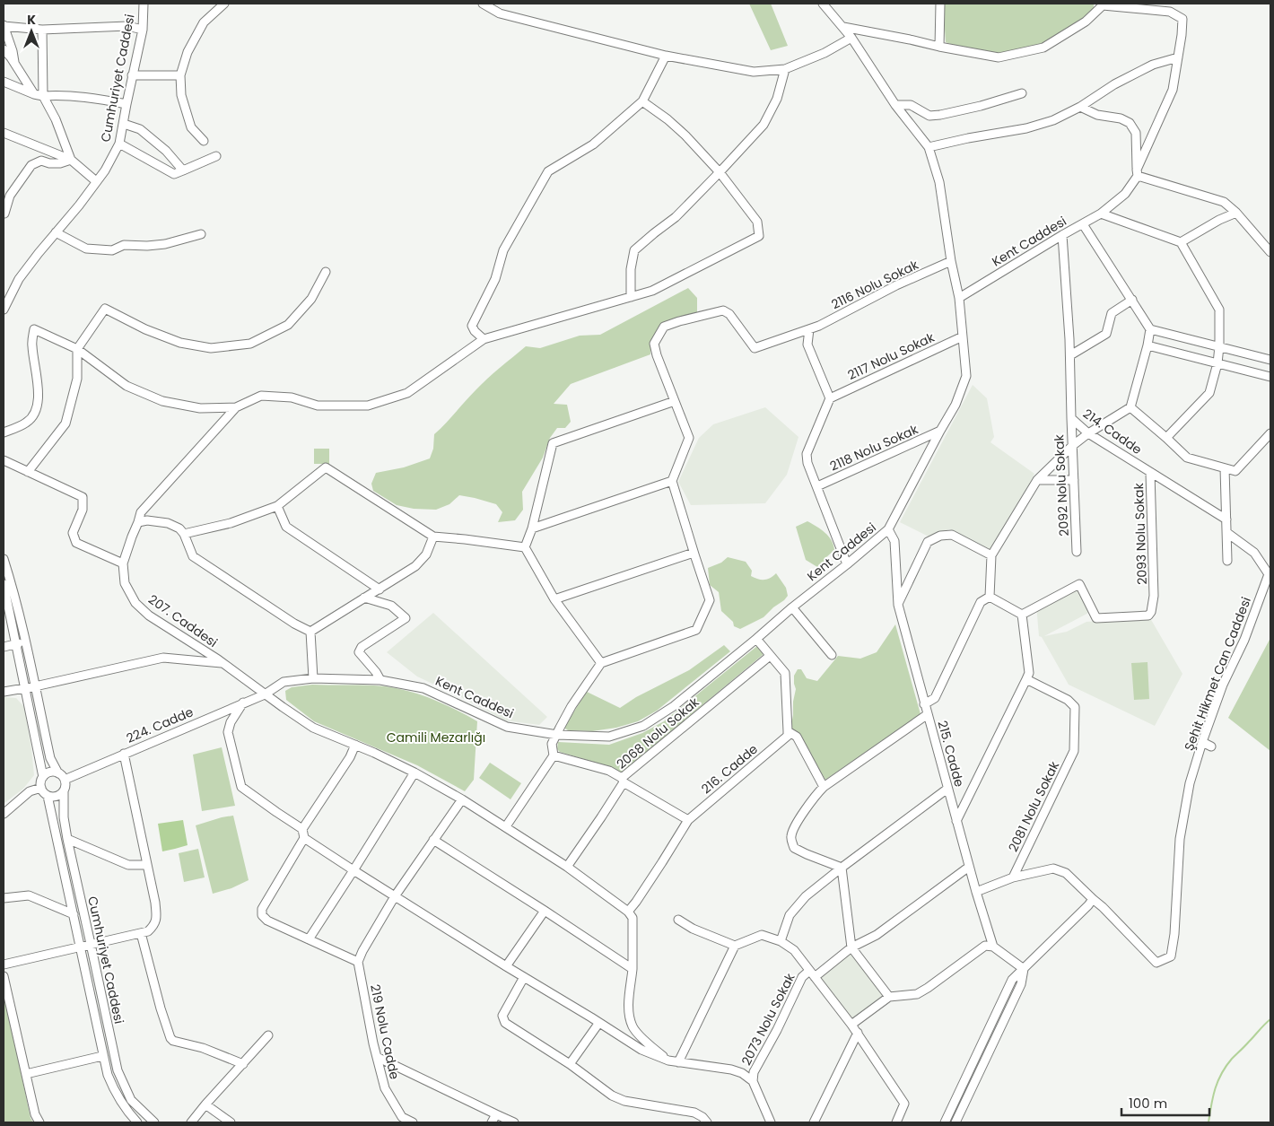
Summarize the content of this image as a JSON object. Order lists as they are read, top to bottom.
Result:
{
  "streets": {
    "street": [
      "Cumhuriyet Caddesi",
      "Kent Caddesi",
      "2116 Nolu Sokak",
      "2117 Nolu Sokak",
      "214. Cadde",
      "2118 Nolu Sokak",
      "2092 Nolu Sokak",
      "2093 Nolu Sokak",
      "207. Caddesi",
      "Şehit Hikmet Can Caddesi",
      "224. Cadde",
      "2068 Nolu Sokak",
      "215. Cadde",
      "216. Cadde",
      "2081 Nolu Sokak",
      "2073 Nolu Sokak",
      "219 Nolu Cadde"
    ]
  },
  "crossings": [
    ["Cumhuriyet Caddesi", "224. Cadde"],
    ["Kent Caddesi", "2117 Nolu Sokak"],
    ["Kent Caddesi", "214. Cadde"],
    ["Kent Caddesi", "2118 Nolu Sokak"],
    ["Kent Caddesi", "207. Caddesi"],
    ["Kent Caddesi", "224. Cadde"],
    ["Kent Caddesi", "215. Cadde"],
    ["214. Cadde", "2092 Nolu Sokak"],
    ["214. Cadde", "2093 Nolu Sokak"],
    ["207. Caddesi", "224. Cadde"],
    ["207. Caddesi", "2068 Nolu Sokak"],
    ["207. Caddesi", "216. Cadde"],
    ["215. Cadde", "2073 Nolu Sokak"]
  ],
  "parks": ["Camili Mezarlığı"],
  "scale_bar": "100 m",
  "north": "top"
}
